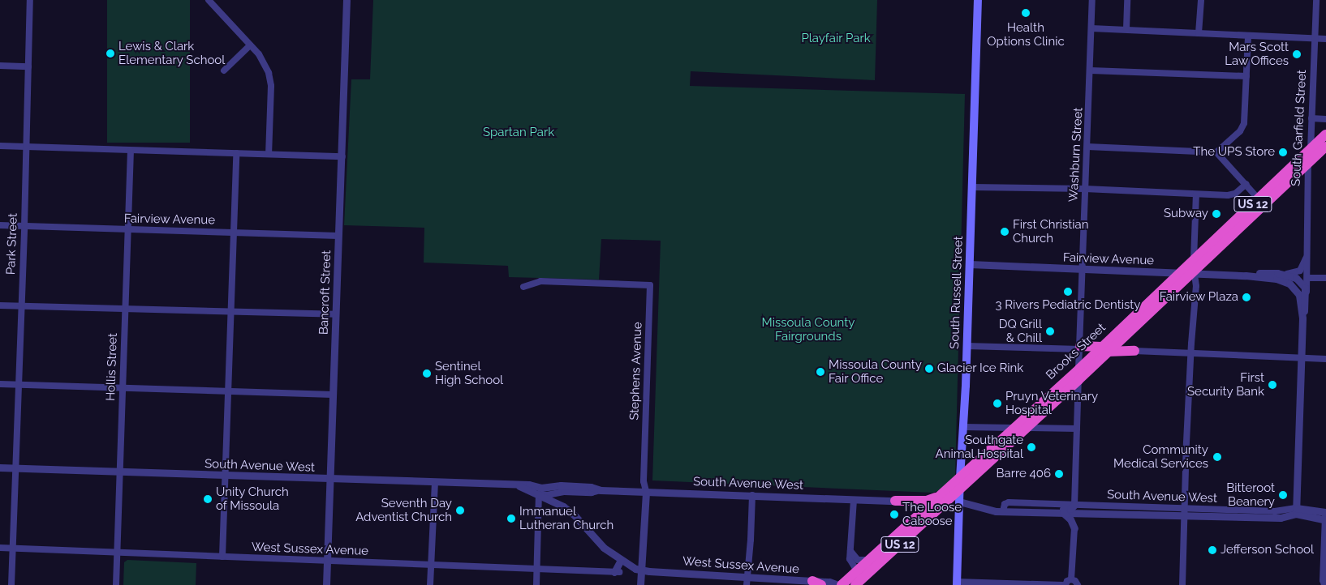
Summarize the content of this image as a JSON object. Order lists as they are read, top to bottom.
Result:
{
  "streets": {
    "highway": ["US 12", "Brooks Street"],
    "main road": ["South Russell Street"],
    "street": [
      "South Garfield Street",
      "Washburn Street",
      "Fairview Avenue",
      "Park Street",
      "Bancroft Street",
      "Hollis Street",
      "Stephens Avenue",
      "South Avenue West",
      "West Sussex Avenue"
    ]
  },
  "crossings": [
    ["South Garfield Street", "Brooks Street"],
    ["Washburn Street", "Fairview Avenue"],
    ["Washburn Street", "Brooks Street"],
    ["Washburn Street", "South Avenue West"],
    ["Fairview Avenue", "Park Street"],
    ["Fairview Avenue", "Bancroft Street"],
    ["Fairview Avenue", "South Russell Street"],
    ["Fairview Avenue", "Brooks Street"],
    ["Fairview Avenue", "Hollis Street"],
    ["Park Street", "South Avenue West"],
    ["Park Street", "West Sussex Avenue"],
    ["Bancroft Street", "South Avenue West"],
    ["Bancroft Street", "West Sussex Avenue"],
    ["South Russell Street", "Brooks Street"],
    ["South Russell Street", "South Avenue West"],
    ["Hollis Street", "South Avenue West"],
    ["Hollis Street", "West Sussex Avenue"],
    ["Stephens Avenue", "South Avenue West"],
    ["Stephens Avenue", "West Sussex Avenue"]
  ],
  "parks": ["Playfair Park", "Spartan Park", "Missoula County Fairgrounds"],
  "places": [
    "Health Options Clinic",
    "Lewis & Clark Elementary School",
    "Mars Scott Law Offices",
    "The UPS Store",
    "Subway",
    "First Christian Church",
    "3 Rivers Pediatric Dentisty",
    "Fairview Plaza",
    "DQ Grill & Chill",
    "Glacier Ice Rink",
    "Missoula County Fair Office",
    "Sentinel High School",
    "First Security Bank",
    "Pruyn Veterinary Hospital",
    "Southgate Animal Hospital",
    "Community Medical Services",
    "Barre 406",
    "Bitteroot Beanery",
    "Unity Church of Missoula",
    "Seventh Day Adventist Church",
    "The Loose Caboose",
    "Immanuel Lutheran Church",
    "Jefferson School"
  ]
}
